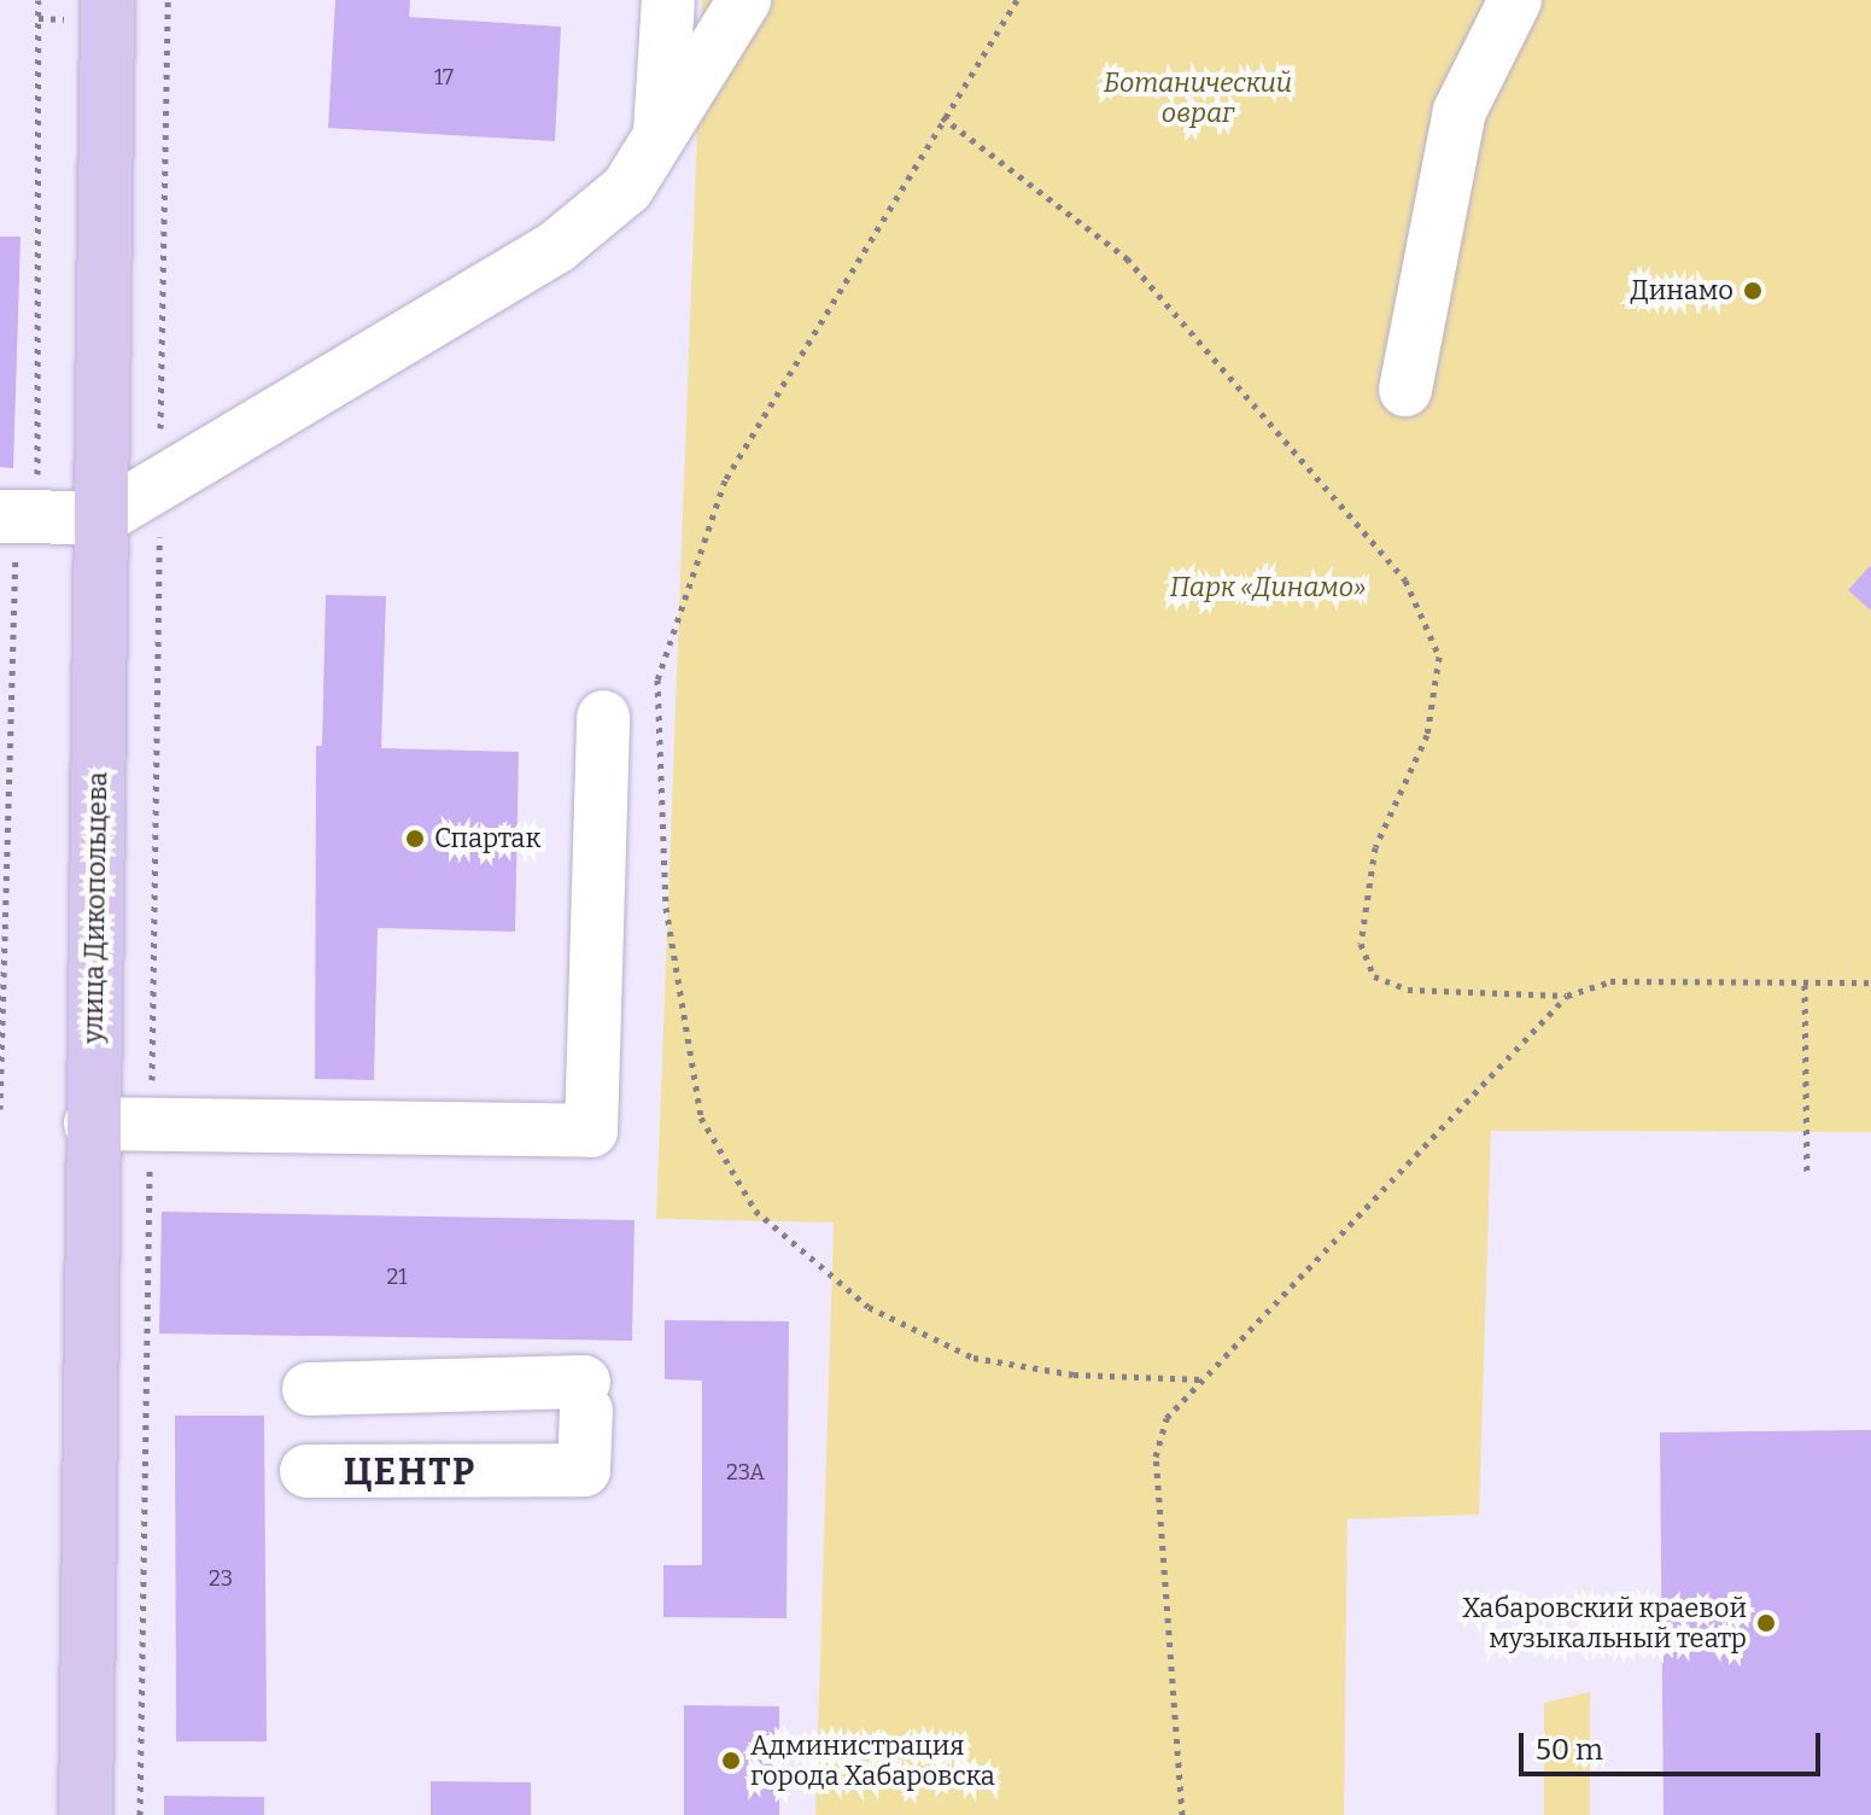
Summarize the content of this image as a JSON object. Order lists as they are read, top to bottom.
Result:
{
  "streets": {
    "main road": ["улица Дикопольцева"]
  },
  "districts": ["ЦЕНТР"],
  "parks": ["Ботанический овраг", "Парк «Динамо»"],
  "places": [
    "Динамо",
    "Спартак",
    "Хабаровский краевой музыкальный театр",
    "Администрация города Хабаровска"
  ],
  "house_numbers": [
    "17",
    "21",
    "23А",
    "23"
  ],
  "scale_bar": "50 m"
}
